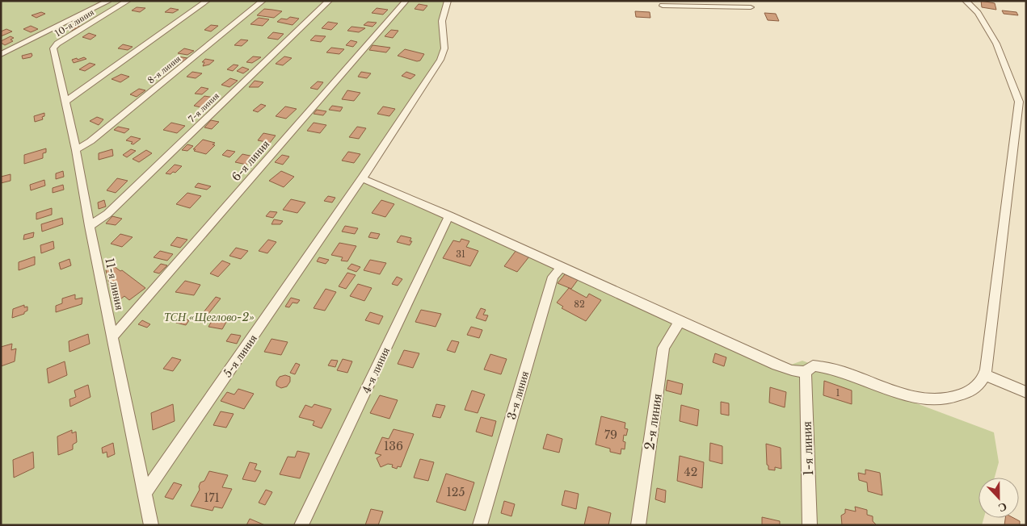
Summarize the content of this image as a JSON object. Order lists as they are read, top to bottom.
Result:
{
  "streets": {
    "street": [
      "10-я линия",
      "8-я линия",
      "7-я линия",
      "6-я линия",
      "11-я линия",
      "5-я линия",
      "4-я линия",
      "3-я линия",
      "2-я линия",
      "1-я линия"
    ]
  },
  "crossings": [
    ["10-я линия", "11-я линия"],
    ["8-я линия", "11-я линия"],
    ["7-я линия", "11-я линия"],
    ["6-я линия", "11-я линия"],
    ["11-я линия", "5-я линия"]
  ],
  "parks": ["ТСН «Щеглово-2»"],
  "house_numbers": [
    "31",
    "82",
    "1",
    "79",
    "136",
    "42",
    "125",
    "171"
  ],
  "north": "bottom"
}
